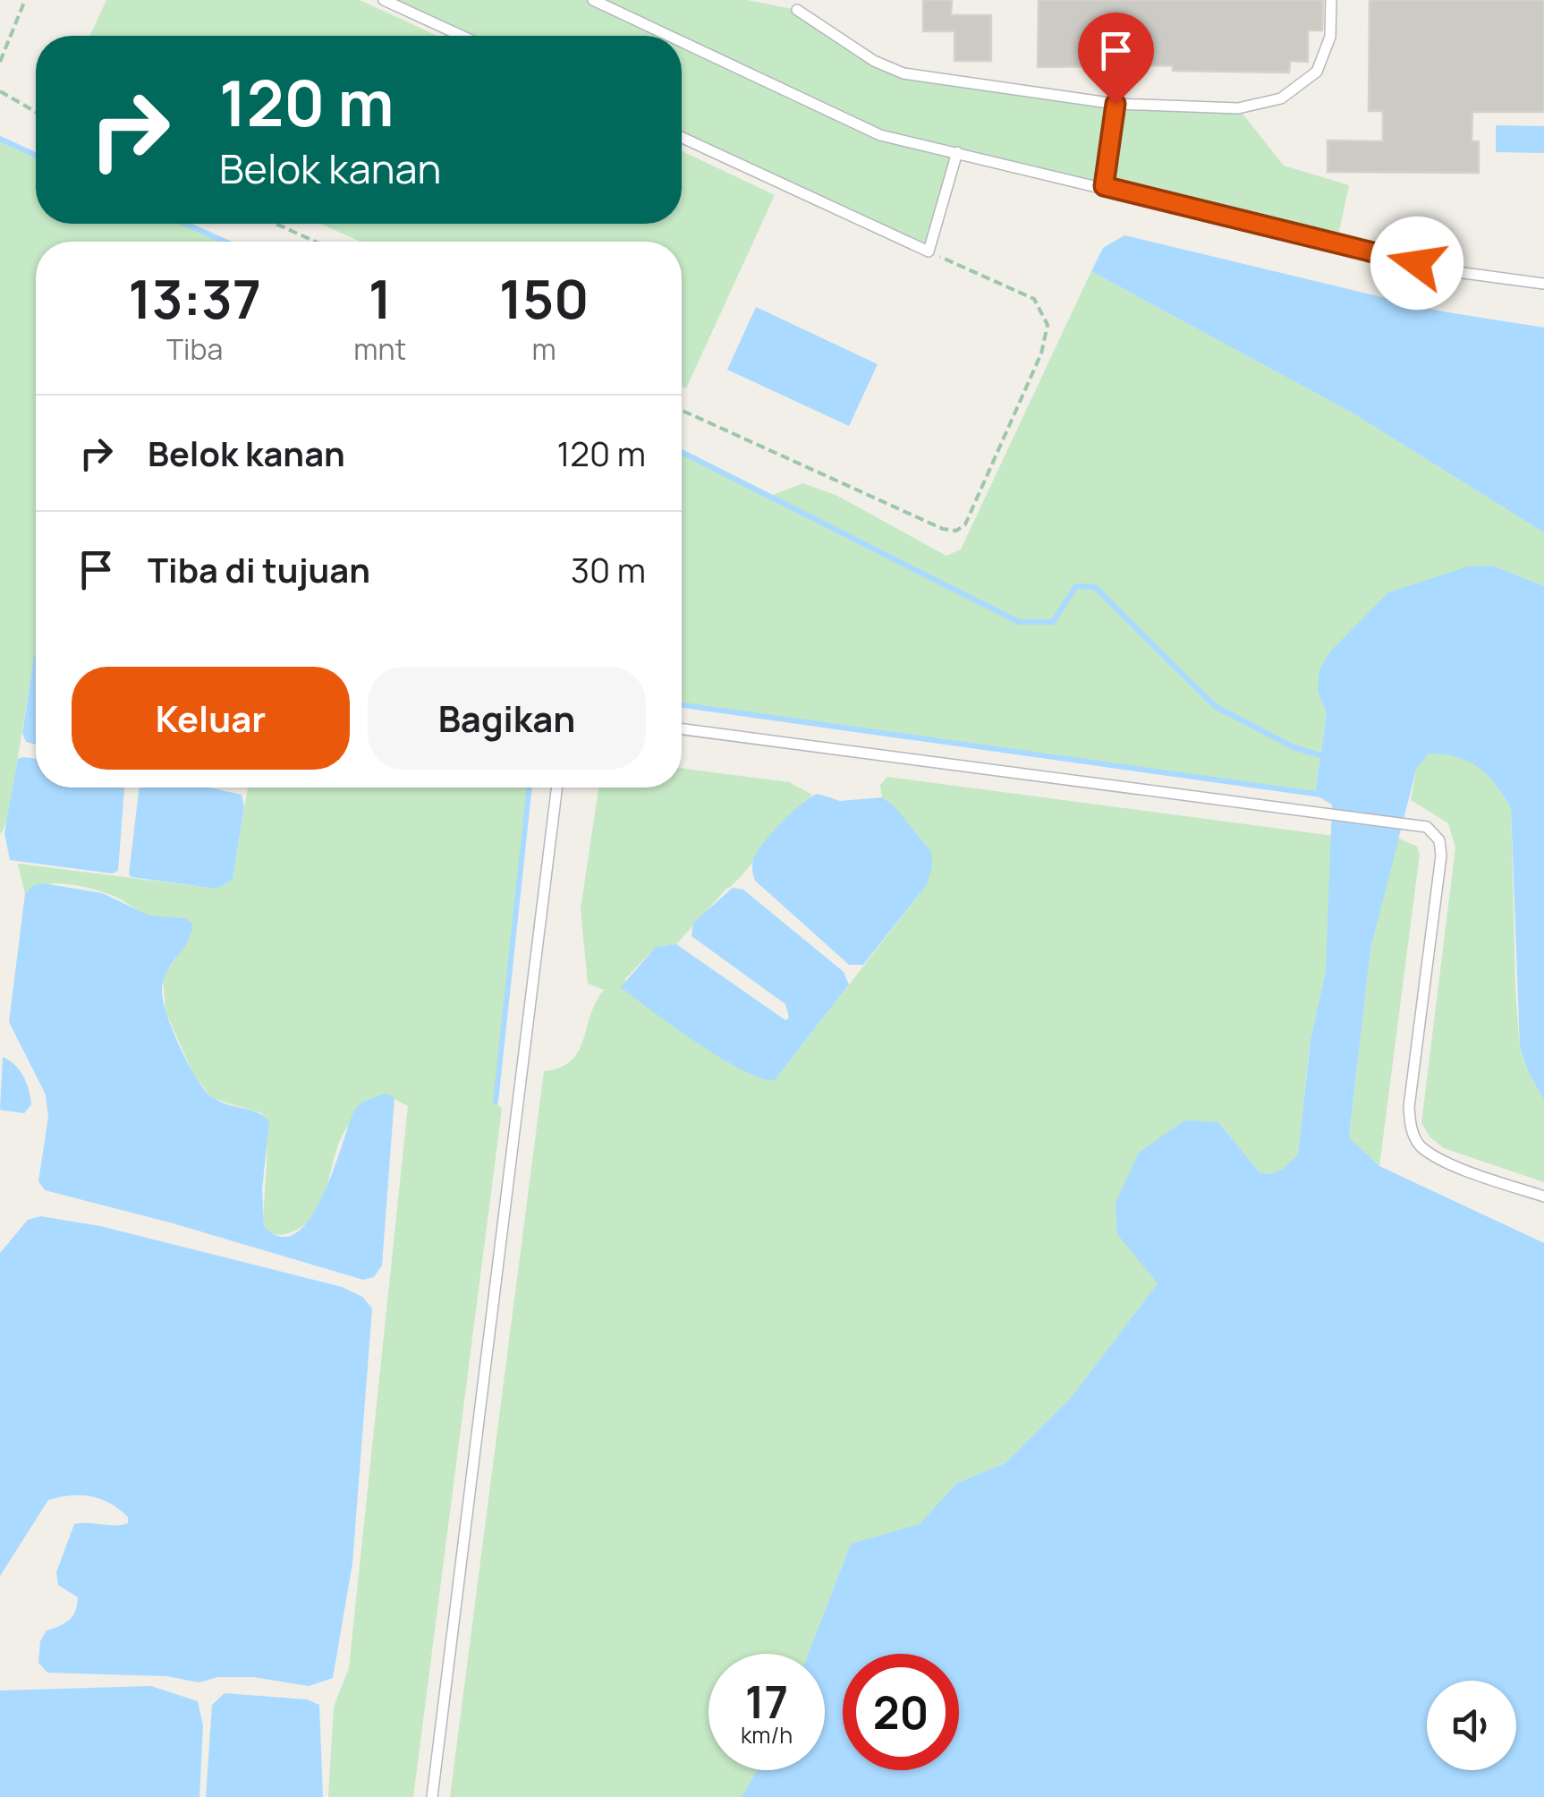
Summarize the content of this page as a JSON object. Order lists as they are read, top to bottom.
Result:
{
  "page": {
    "turn": ["120 m", "Belok kanan"],
    "eta": [
      "13:37",
      "Tiba",
      "1",
      "mnt",
      "150",
      "m"
    ],
    "list": [
      {
        "name": "Belok kanan",
        "value": "120 m"
      },
      {
        "name": "Tiba di tujuan",
        "value": "30 m"
      }
    ],
    "buttons": ["Keluar", "Bagikan"],
    "speed": "17 km/h",
    "limit": "20"
  }
}
